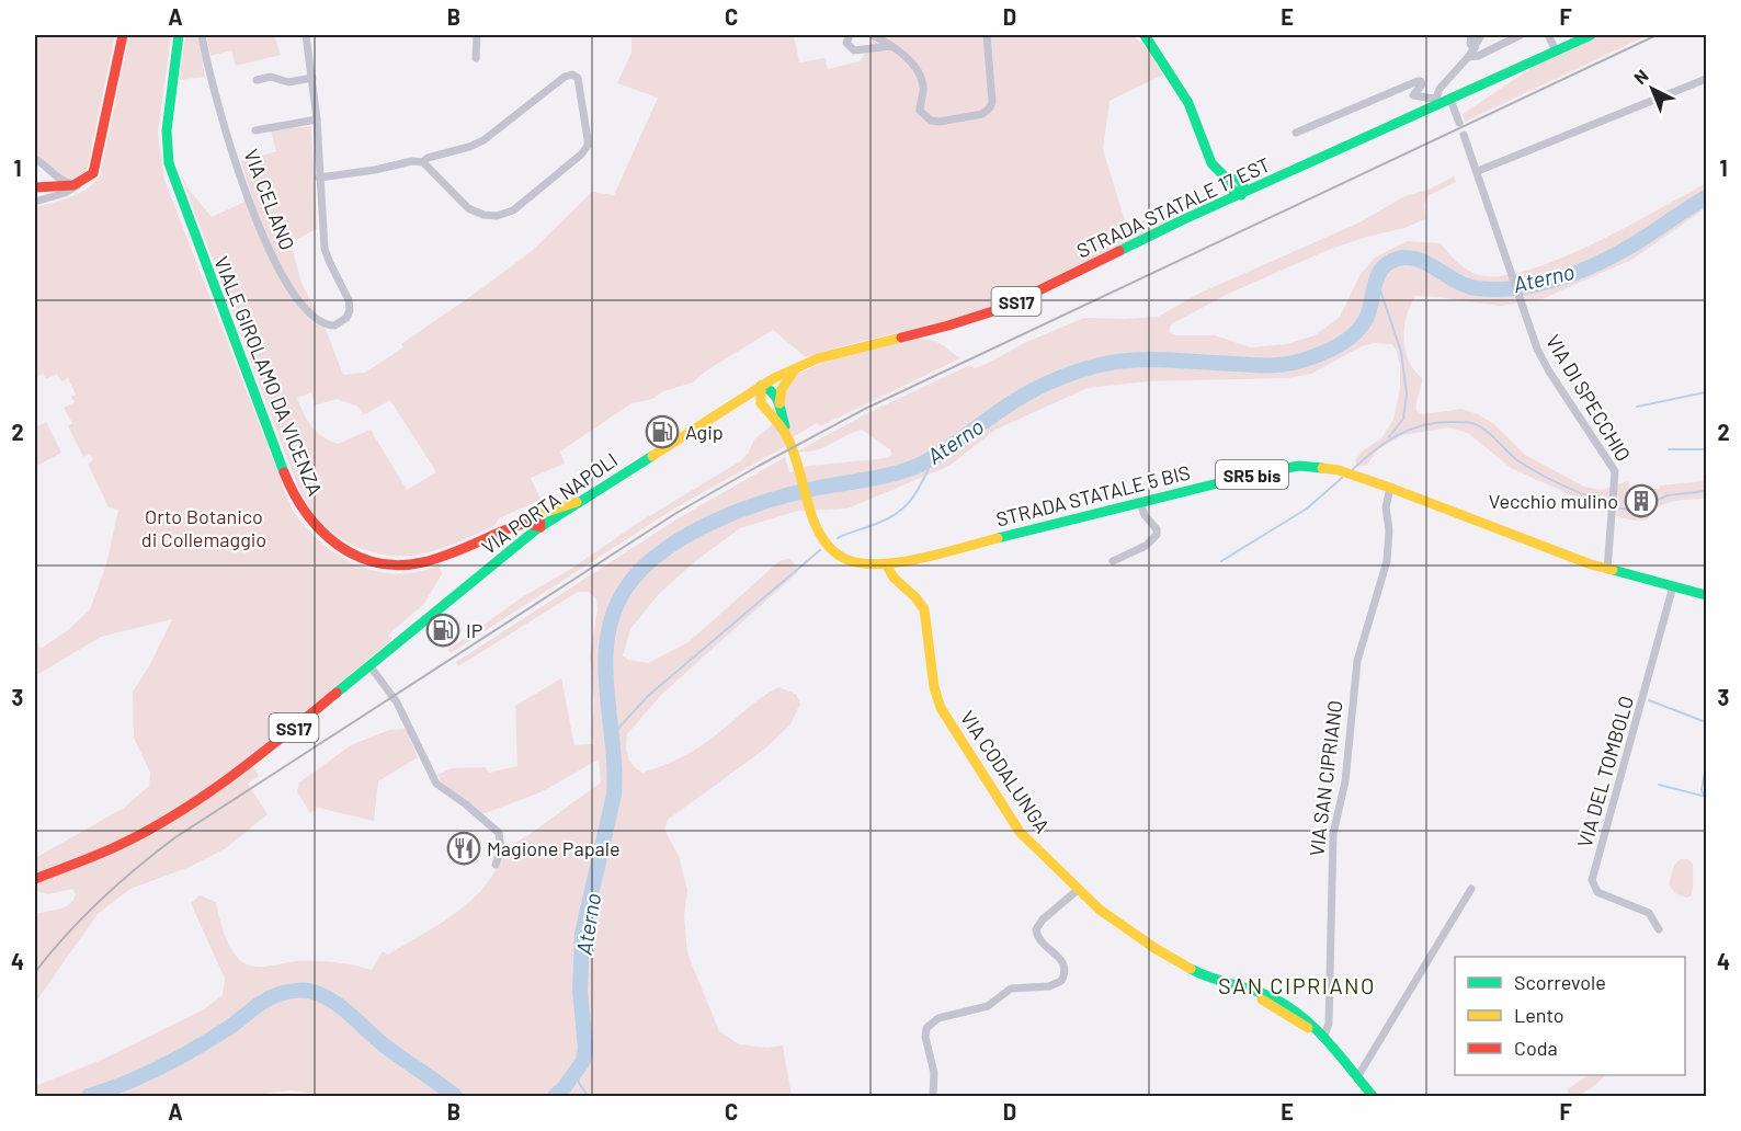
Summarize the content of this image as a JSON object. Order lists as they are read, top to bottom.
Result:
{
  "streets": {
    "main road": [
      "STRADA STATALE 17 EST",
      "SS17",
      "VIALE GIROLAMO DA VICENZA",
      "SR5 bis",
      "STRADA STATALE 5 BIS",
      "VIA PORTA NAPOLI",
      "VIA CODALUNGA"
    ],
    "street": [
      "VIA CELANO",
      "VIA DI SPECCHIO",
      "VIA DEL TOMBOLO",
      "VIA SAN CIPRIANO"
    ]
  },
  "crossings": [
    ["STRADA STATALE 17 EST", "STRADA STATALE 5 BIS"],
    ["STRADA STATALE 17 EST", "VIA PORTA NAPOLI"],
    ["VIALE GIROLAMO DA VICENZA", "VIA PORTA NAPOLI"],
    ["VIA DI SPECCHIO", "STRADA STATALE 5 BIS"],
    ["STRADA STATALE 5 BIS", "VIA PORTA NAPOLI"],
    ["STRADA STATALE 5 BIS", "VIA CODALUNGA"],
    ["STRADA STATALE 5 BIS", "VIA DEL TOMBOLO"],
    ["STRADA STATALE 5 BIS", "VIA SAN CIPRIANO"],
    ["VIA CODALUNGA", "VIA SAN CIPRIANO"]
  ],
  "districts": ["SAN CIPRIANO"],
  "water": ["Aterno"],
  "parks": ["Orto Botanico di Collemaggio"],
  "places": {
    "fuel station": ["Agip", "IP"],
    "building": ["Vecchio mulino"],
    "restaurant": ["Magione Papale"]
  },
  "legend": ["Scorrevole", "Lento", "Coda"],
  "north": "top left",
  "grid": {
    "columns": [
      "A",
      "B",
      "C",
      "D",
      "E",
      "F"
    ],
    "rows": [
      "1",
      "2",
      "3",
      "4"
    ]
  }
}
